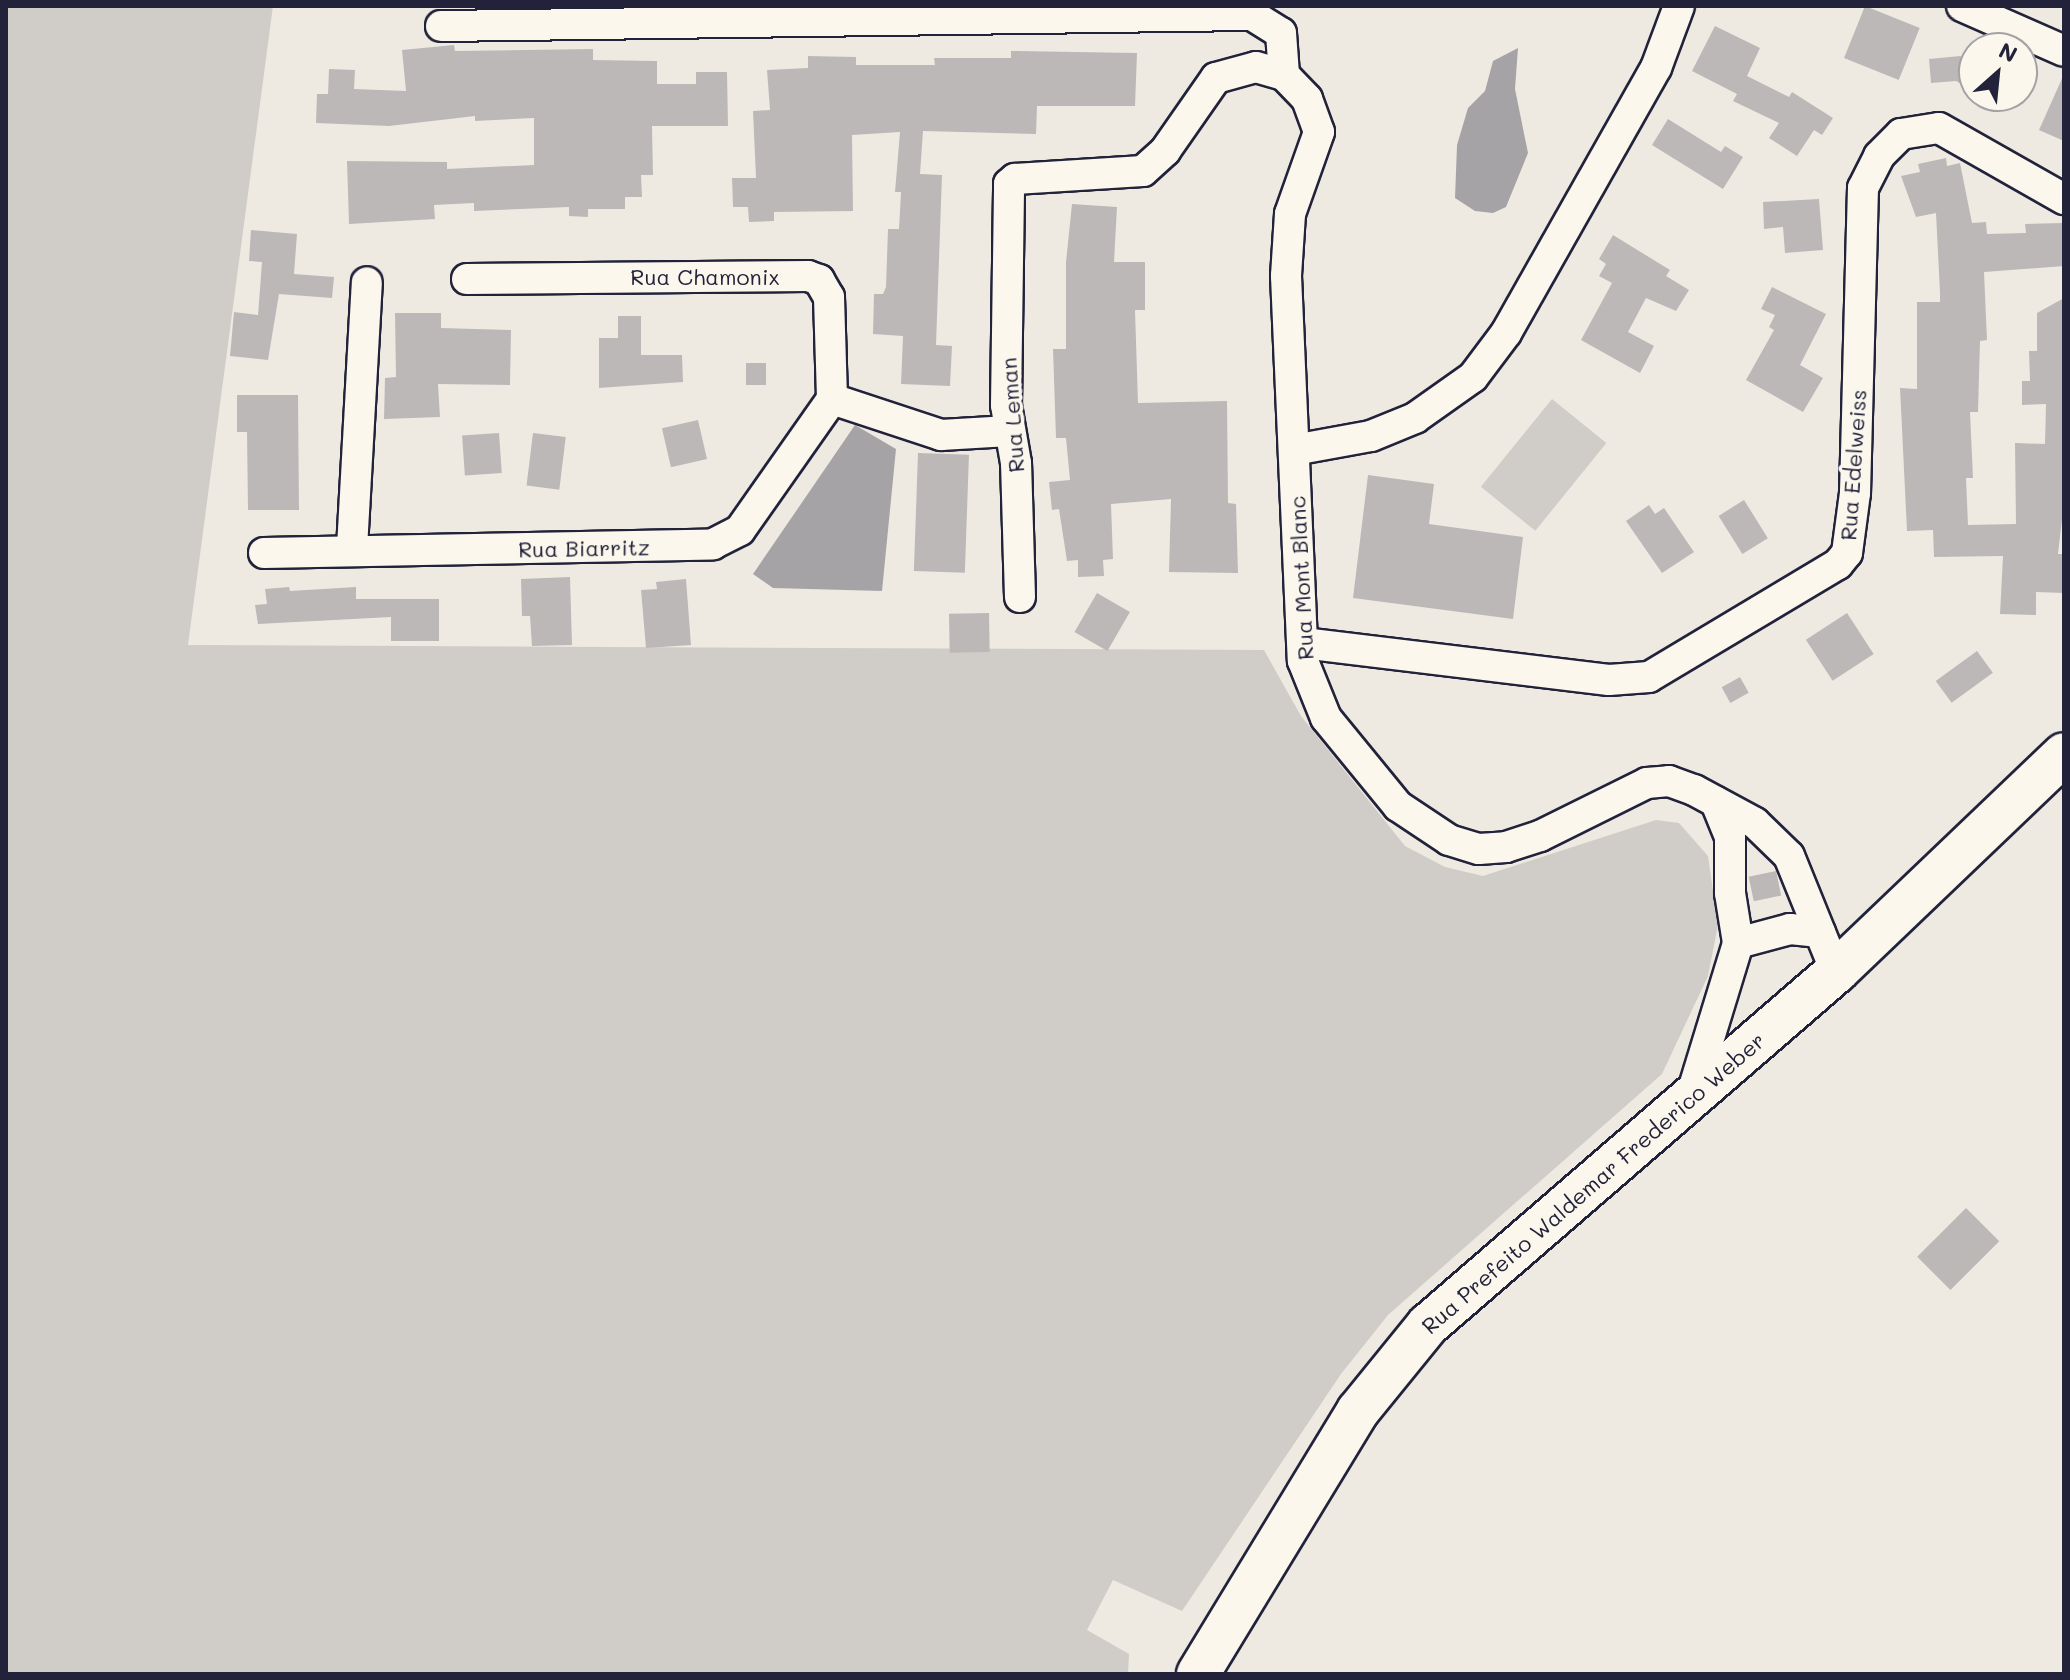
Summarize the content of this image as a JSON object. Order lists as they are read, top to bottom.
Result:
{
  "streets": {
    "main road": ["Rua Prefeito Waldemar Frederico Weber"],
    "street": [
      "Rua Chamonix",
      "Rua Leman",
      "Rua Edelweiss",
      "Rua Biarritz",
      "Rua Mont Blanc"
    ]
  },
  "crossings": [
    ["Rua Chamonix", "Rua Biarritz"],
    ["Rua Leman", "Rua Mont Blanc"],
    ["Rua Edelweiss", "Rua Mont Blanc"],
    ["Rua Mont Blanc", "Rua Prefeito Waldemar Frederico Weber"]
  ],
  "north": "top right"
}
